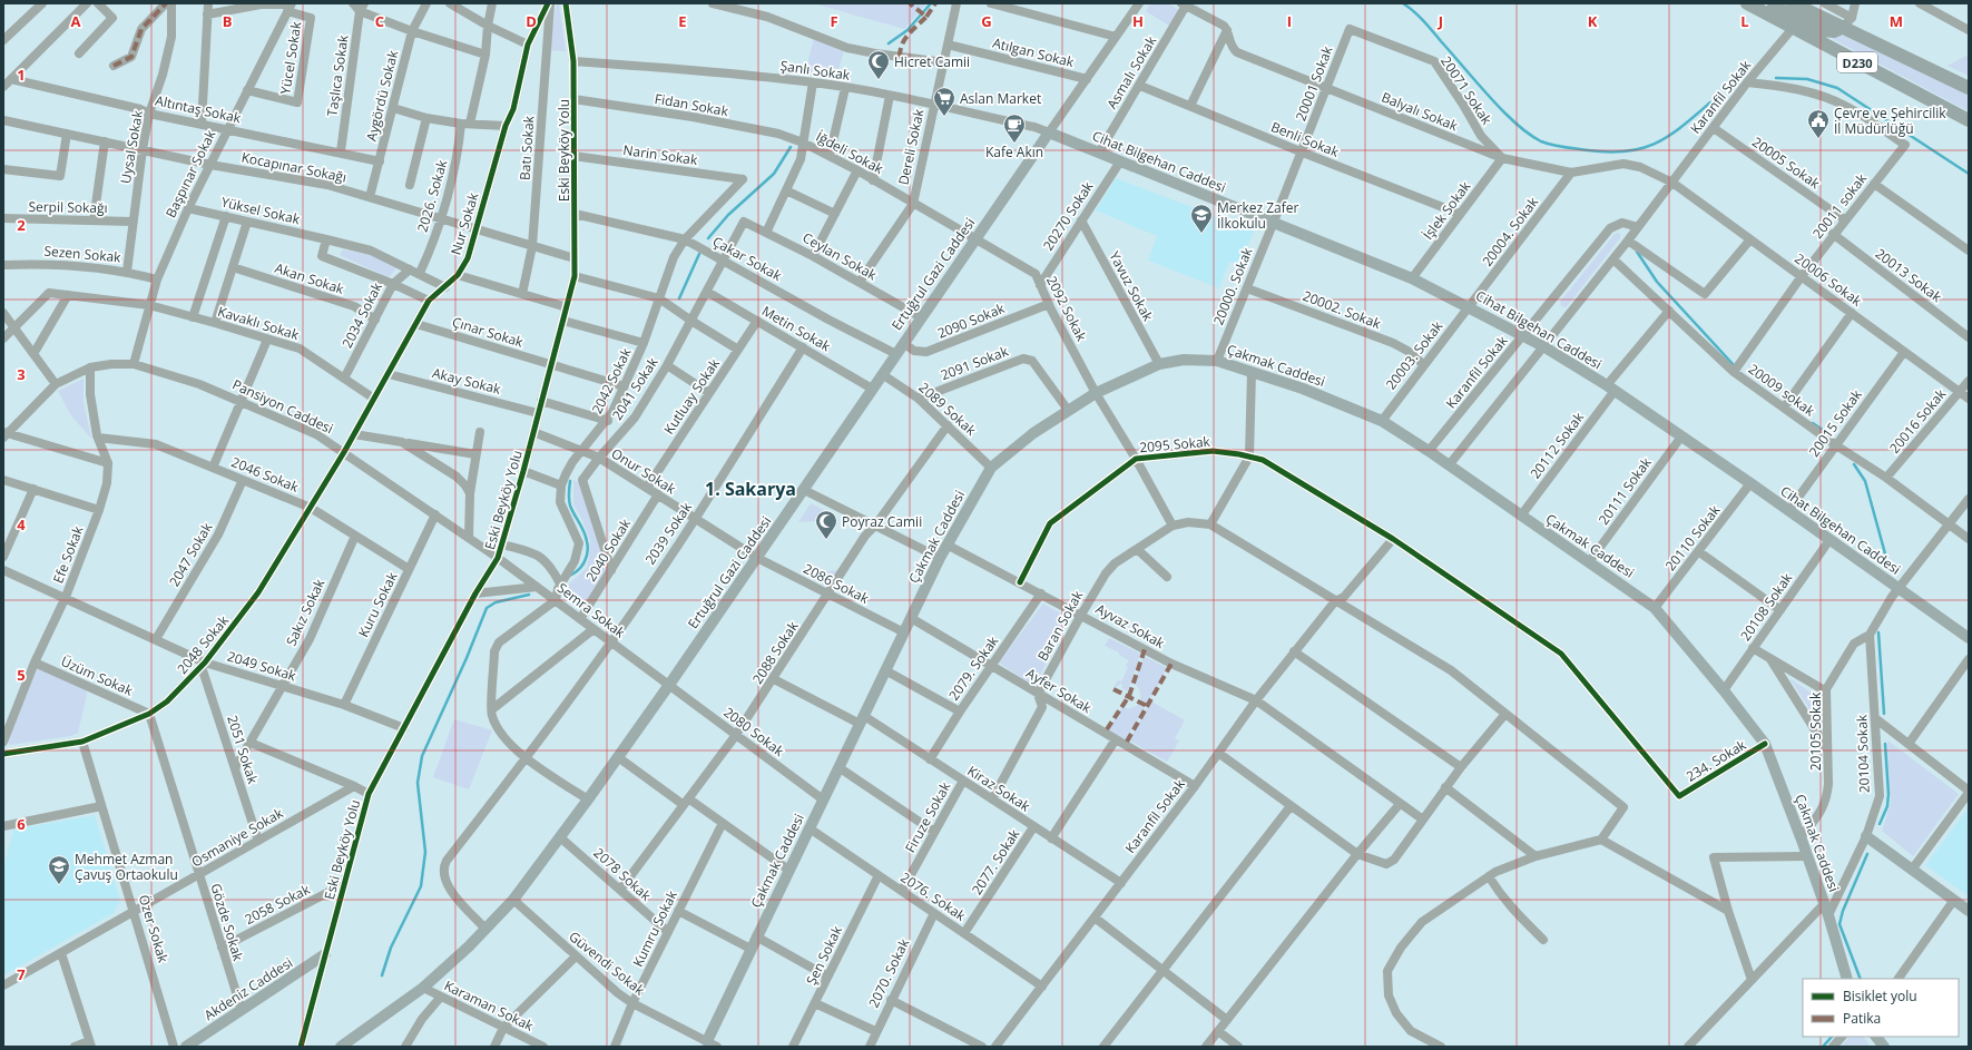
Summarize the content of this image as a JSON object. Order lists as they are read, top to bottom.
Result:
{
  "streets": {
    "highway": ["D230"],
    "main road": [
      "Cihat Bilgehan Caddesi",
      "Ertuğrul Gazi Caddesi",
      "Çakmak Caddesi",
      "Akdeniz Caddesi"
    ],
    "street": [
      "Atılgan Sokak",
      "Yücel Sokak",
      "Şanlı Sokak",
      "Asmalı Sokak",
      "Taşlıca Sokak",
      "20001 Sokak",
      "20071 Sokak",
      "Aygördü Sokak",
      "Karanfil Sokak",
      "Fidan Sokak",
      "Altıntaş Sokak",
      "Balyalı Sokak",
      "Benli Sokak",
      "Uysal Sokak",
      "Dereli Sokak",
      "Batı Sokak",
      "Eski Beyköy Yolu",
      "İğdeli Sokak",
      "Narin Sokak",
      "20005 Sokak",
      "Kocapınar Sokağı",
      "Başpınar Sokak",
      "2026. Sokak",
      "20011 sokak",
      "Serpil Sokağı",
      "Yüksel Sokak",
      "İşlek Sokak",
      "20270 Sokak",
      "Nur Sokak",
      "20004. Sokak",
      "Sezen Sokak",
      "Ceylan Sokak",
      "Çakar Sokak",
      "20013 Sokak",
      "Akan Sokak",
      "20006 Sokak",
      "Yavuz Sokak",
      "20000. Sokak",
      "2092 Sokak",
      "20002. Sokak",
      "2034 Sokak",
      "2090 Sokak",
      "Kavaklı Sokak",
      "Metin Sokak",
      "Çınar Sokak",
      "20003. Sokak",
      "2091 Sokak",
      "Akay Sokak",
      "2042 Sokak",
      "2041 Sokak",
      "20009 sokak",
      "Kutluay Sokak",
      "Pansiyon Caddesi",
      "2089 Sokak",
      "20016 Sokak",
      "20015 Sokak",
      "2095 Sokak",
      "20112 Sokak",
      "Onur Sokak",
      "2046 Sokak",
      "20111 Sokak",
      "2039 Sokak",
      "20110 Sokak",
      "2040 Sokak",
      "Efe Sokak",
      "2047 Sokak",
      "2086 Sokak",
      "Kuru Sokak",
      "20108 Sokak",
      "Semra Sokak",
      "Sakız Sokak",
      "Baran Sokak",
      "Ayvaz Sokak",
      "2048 Sokak",
      "2088 Sokak",
      "2049 Sokak",
      "2079. Sokak",
      "Üzüm Sokak",
      "Ayfer Sokak",
      "2080 Sokak",
      "20105 Sokak",
      "2051 Sokak",
      "20104 Sokak",
      "234. Sokak",
      "Kiraz Sokak",
      "Firuze Sokak",
      "Osmaniye Sokak",
      "2077. Sokak",
      "2078 Sokak",
      "2076. Sokak",
      "2058 Sokak",
      "Gözde Sokak",
      "Özer Sokak",
      "Kumru Sokak",
      "Şen Sokak",
      "Güvendi Sokak",
      "2070. Sokak",
      "Karaman Sokak"
    ]
  },
  "crossings": [
    ["Atılgan Sokak", "Dereli Sokak"],
    ["Atılgan Sokak", "Ertuğrul Gazi Caddesi"],
    ["Yücel Sokak", "Başpınar Sokak"],
    ["D230", "Karanfil Sokak"],
    ["Şanlı Sokak", "Dereli Sokak"],
    ["Şanlı Sokak", "Eski Beyköy Yolu"],
    ["Şanlı Sokak", "Cihat Bilgehan Caddesi"],
    ["Şanlı Sokak", "Ertuğrul Gazi Caddesi"],
    ["Asmalı Sokak", "Benli Sokak"],
    ["Asmalı Sokak", "Cihat Bilgehan Caddesi"],
    ["Taşlıca Sokak", "Altıntaş Sokak"],
    ["20001 Sokak", "20071 Sokak"],
    ["20001 Sokak", "Balyalı Sokak"],
    ["20001 Sokak", "Benli Sokak"],
    ["20001 Sokak", "Cihat Bilgehan Caddesi"],
    ["20001 Sokak", "20000. Sokak"],
    ["20071 Sokak", "Balyalı Sokak"],
    ["20071 Sokak", "İşlek Sokak"],
    ["Aygördü Sokak", "Altıntaş Sokak"],
    ["Aygördü Sokak", "Kocapınar Sokağı"],
    ["Karanfil Sokak", "Balyalı Sokak"],
    ["Karanfil Sokak", "Cihat Bilgehan Caddesi"],
    ["Karanfil Sokak", "20005 Sokak"],
    ["Karanfil Sokak", "20011 sokak"],
    ["Karanfil Sokak", "20006 Sokak"],
    ["Karanfil Sokak", "Çakmak Caddesi"],
    ["Karanfil Sokak", "20009 sokak"],
    ["Karanfil Sokak", "2095 Sokak"],
    ["Karanfil Sokak", "Ayvaz Sokak"],
    ["Karanfil Sokak", "Ayfer Sokak"],
    ["Karanfil Sokak", "Kiraz Sokak"],
    ["Karanfil Sokak", "2076. Sokak"],
    ["Fidan Sokak", "Eski Beyköy Yolu"],
    ["Fidan Sokak", "İğdeli Sokak"],
    ["Altıntaş Sokak", "Uysal Sokak"],
    ["Altıntaş Sokak", "Başpınar Sokak"],
    ["Balyalı Sokak", "İşlek Sokak"],
    ["Balyalı Sokak", "20004. Sokak"],
    ["Balyalı Sokak", "20006 Sokak"],
    ["Benli Sokak", "İşlek Sokak"],
    ["Uysal Sokak", "Kocapınar Sokağı"],
    ["Uysal Sokak", "Serpil Sokağı"],
    ["Uysal Sokak", "Sezen Sokak"],
    ["Dereli Sokak", "İğdeli Sokak"],
    ["Dereli Sokak", "Ceylan Sokak"],
    ["Batı Sokak", "Kocapınar Sokağı"],
    ["Batı Sokak", "Nur Sokak"],
    ["Eski Beyköy Yolu", "Narin Sokak"],
    ["Eski Beyköy Yolu", "Kocapınar Sokağı"],
    ["Eski Beyköy Yolu", "Çakar Sokak"],
    ["Eski Beyköy Yolu", "Çınar Sokak"],
    ["Eski Beyköy Yolu", "Akay Sokak"],
    ["Eski Beyköy Yolu", "Pansiyon Caddesi"],
    ["Eski Beyköy Yolu", "Onur Sokak"],
    ["Eski Beyköy Yolu", "Semra Sokak"],
    ["Eski Beyköy Yolu", "2049 Sokak"],
    ["Eski Beyköy Yolu", "2058 Sokak"],
    ["Eski Beyköy Yolu", "Akdeniz Caddesi"],
    ["İğdeli Sokak", "Ertuğrul Gazi Caddesi"],
    ["İğdeli Sokak", "2092 Sokak"],
    ["Narin Sokak", "2042 Sokak"],
    ["Cihat Bilgehan Caddesi", "İşlek Sokak"],
    ["Cihat Bilgehan Caddesi", "20270 Sokak"],
    ["Cihat Bilgehan Caddesi", "20004. Sokak"],
    ["Cihat Bilgehan Caddesi", "Ertuğrul Gazi Caddesi"],
    ["Cihat Bilgehan Caddesi", "20000. Sokak"],
    ["Cihat Bilgehan Caddesi", "20003. Sokak"],
    ["Cihat Bilgehan Caddesi", "20015 Sokak"],
    ["Cihat Bilgehan Caddesi", "20112 Sokak"],
    ["Cihat Bilgehan Caddesi", "20111 Sokak"],
    ["Cihat Bilgehan Caddesi", "20110 Sokak"],
    ["Cihat Bilgehan Caddesi", "20108 Sokak"],
    ["Cihat Bilgehan Caddesi", "20105 Sokak"],
    ["20005 Sokak", "20011 sokak"],
    ["Kocapınar Sokağı", "Başpınar Sokak"],
    ["Kocapınar Sokağı", "2026. Sokak"],
    ["Kocapınar Sokağı", "Nur Sokak"],
    ["Başpınar Sokak", "Yüksel Sokak"],
    ["Başpınar Sokak", "Sezen Sokak"],
    ["Başpınar Sokak", "Kavaklı Sokak"],
    ["Başpınar Sokak", "Pansiyon Caddesi"],
    ["2026. Sokak", "Yüksel Sokak"],
    ["20011 sokak", "20013 Sokak"],
    ["20011 sokak", "20006 Sokak"],
    ["20011 sokak", "20009 sokak"],
    ["Yüksel Sokak", "Nur Sokak"],
    ["Yüksel Sokak", "2034 Sokak"],
    ["20270 Sokak", "Yavuz Sokak"],
    ["20270 Sokak", "2092 Sokak"],
    ["Nur Sokak", "Kavaklı Sokak"],
    ["Nur Sokak", "Çınar Sokak"],
    ["Nur Sokak", "Akay Sokak"],
    ["Nur Sokak", "Pansiyon Caddesi"],
    ["Nur Sokak", "2048 Sokak"],
    ["20004. Sokak", "20003. Sokak"],
    ["Ceylan Sokak", "Ertuğrul Gazi Caddesi"],
    ["Ceylan Sokak", "2041 Sokak"],
    ["Çakar Sokak", "Ertuğrul Gazi Caddesi"],
    ["Çakar Sokak", "2042 Sokak"],
    ["Çakar Sokak", "2041 Sokak"],
    ["Ertuğrul Gazi Caddesi", "2092 Sokak"],
    ["Ertuğrul Gazi Caddesi", "2090 Sokak"],
    ["Ertuğrul Gazi Caddesi", "Metin Sokak"],
    ["Ertuğrul Gazi Caddesi", "2089 Sokak"],
    ["Ertuğrul Gazi Caddesi", "Onur Sokak"],
    ["Ertuğrul Gazi Caddesi", "2039 Sokak"],
    ["Ertuğrul Gazi Caddesi", "2086 Sokak"],
    ["Ertuğrul Gazi Caddesi", "Semra Sokak"],
    ["Ertuğrul Gazi Caddesi", "2080 Sokak"],
    ["Ertuğrul Gazi Caddesi", "2078 Sokak"],
    ["Ertuğrul Gazi Caddesi", "Güvendi Sokak"],
    ["Ertuğrul Gazi Caddesi", "Karaman Sokak"],
    ["Akan Sokak", "2034 Sokak"],
    ["20006 Sokak", "20016 Sokak"],
    ["20006 Sokak", "20015 Sokak"],
    ["Yavuz Sokak", "Çakmak Caddesi"],
    ["20000. Sokak", "20002. Sokak"],
    ["20000. Sokak", "Çakmak Caddesi"],
    ["2092 Sokak", "2090 Sokak"],
    ["2092 Sokak", "Çakmak Caddesi"],
    ["2092 Sokak", "2095 Sokak"],
    ["2092 Sokak", "Baran Sokak"],
    ["20002. Sokak", "20003. Sokak"],
    ["2034 Sokak", "Kavaklı Sokak"],
    ["Metin Sokak", "2041 Sokak"],
    ["Metin Sokak", "Kutluay Sokak"],
    ["Metin Sokak", "2039 Sokak"],
    ["Çınar Sokak", "2042 Sokak"],
    ["20003. Sokak", "Çakmak Caddesi"],
    ["2091 Sokak", "Çakmak Caddesi"],
    ["2091 Sokak", "2089 Sokak"],
    ["Çakmak Caddesi", "2089 Sokak"],
    ["Çakmak Caddesi", "20112 Sokak"],
    ["Çakmak Caddesi", "20111 Sokak"],
    ["Çakmak Caddesi", "20110 Sokak"],
    ["Çakmak Caddesi", "2086 Sokak"],
    ["Çakmak Caddesi", "20108 Sokak"],
    ["Çakmak Caddesi", "Ayvaz Sokak"],
    ["Çakmak Caddesi", "Ayfer Sokak"],
    ["Çakmak Caddesi", "2080 Sokak"],
    ["Çakmak Caddesi", "20105 Sokak"],
    ["Çakmak Caddesi", "20104 Sokak"],
    ["Çakmak Caddesi", "234. Sokak"],
    ["Çakmak Caddesi", "Kiraz Sokak"],
    ["Çakmak Caddesi", "2076. Sokak"],
    ["Çakmak Caddesi", "Güvendi Sokak"],
    ["2042 Sokak", "Onur Sokak"],
    ["2042 Sokak", "Semra Sokak"],
    ["2041 Sokak", "Onur Sokak"],
    ["2041 Sokak", "2040 Sokak"],
    ["20009 sokak", "20016 Sokak"],
    ["20009 sokak", "20015 Sokak"],
    ["20009 sokak", "20112 Sokak"],
    ["20009 sokak", "20105 Sokak"],
    ["Kutluay Sokak", "Onur Sokak"],
    ["Pansiyon Caddesi", "Efe Sokak"],
    ["Pansiyon Caddesi", "Kuru Sokak"],
    ["Pansiyon Caddesi", "Semra Sokak"],
    ["Pansiyon Caddesi", "2048 Sokak"],
    ["2089 Sokak", "2088 Sokak"],
    ["2095 Sokak", "Ayvaz Sokak"],
    ["2095 Sokak", "234. Sokak"],
    ["Onur Sokak", "2039 Sokak"],
    ["Onur Sokak", "2040 Sokak"],
    ["Onur Sokak", "2086 Sokak"],
    ["2046 Sokak", "Efe Sokak"],
    ["2046 Sokak", "2047 Sokak"],
    ["2046 Sokak", "Kuru Sokak"],
    ["2046 Sokak", "Sakız Sokak"],
    ["2046 Sokak", "2048 Sokak"],
    ["2039 Sokak", "Semra Sokak"],
    ["2040 Sokak", "Semra Sokak"],
    ["Efe Sokak", "2049 Sokak"],
    ["Efe Sokak", "Üzüm Sokak"],
    ["2047 Sokak", "2049 Sokak"],
    ["2086 Sokak", "2088 Sokak"],
    ["Kuru Sokak", "2049 Sokak"],
    ["Semra Sokak", "2080 Sokak"],
    ["Sakız Sokak", "2049 Sokak"],
    ["Sakız Sokak", "2051 Sokak"],
    ["Baran Sokak", "Ayvaz Sokak"],
    ["Baran Sokak", "Ayfer Sokak"],
    ["Ayvaz Sokak", "2079. Sokak"],
    ["2048 Sokak", "2049 Sokak"],
    ["2048 Sokak", "Üzüm Sokak"],
    ["2048 Sokak", "2051 Sokak"],
    ["2048 Sokak", "Gözde Sokak"],
    ["2048 Sokak", "Özer Sokak"],
    ["2088 Sokak", "2080 Sokak"],
    ["2088 Sokak", "Kiraz Sokak"],
    ["2088 Sokak", "2078 Sokak"],
    ["2049 Sokak", "2051 Sokak"],
    ["2079. Sokak", "Ayfer Sokak"],
    ["2079. Sokak", "Kiraz Sokak"],
    ["Üzüm Sokak", "Gözde Sokak"],
    ["20105 Sokak", "20104 Sokak"],
    ["2051 Sokak", "Osmaniye Sokak"],
    ["Kiraz Sokak", "Firuze Sokak"],
    ["Kiraz Sokak", "2077. Sokak"],
    ["Firuze Sokak", "2076. Sokak"],
    ["Osmaniye Sokak", "Gözde Sokak"],
    ["Osmaniye Sokak", "Özer Sokak"],
    ["2077. Sokak", "2076. Sokak"],
    ["2078 Sokak", "Kumru Sokak"],
    ["2076. Sokak", "Şen Sokak"],
    ["2076. Sokak", "2070. Sokak"],
    ["2058 Sokak", "Gözde Sokak"],
    ["Gözde Sokak", "Akdeniz Caddesi"],
    ["Kumru Sokak", "Güvendi Sokak"]
  ],
  "districts": ["1. Sakarya"],
  "places": {
    "mosque": ["Hicret Camii", "Poyraz Camii"],
    "supermarket": ["Aslan Market"],
    "public building": ["Çevre ve Şehircilik İl Müdürlüğü"],
    "cafe": ["Kafe Akın"],
    "school or university": ["Merkez Zafer İlkokulu", "Mehmet Azman Çavuş Ortaokulu"]
  },
  "legend": ["Bisiklet yolu", "Patika"],
  "grid": {
    "columns": [
      "A",
      "B",
      "C",
      "D",
      "E",
      "F",
      "G",
      "H",
      "I",
      "J",
      "K",
      "L",
      "M"
    ],
    "rows": [
      "1",
      "2",
      "3",
      "4",
      "5",
      "6",
      "7"
    ]
  }
}
